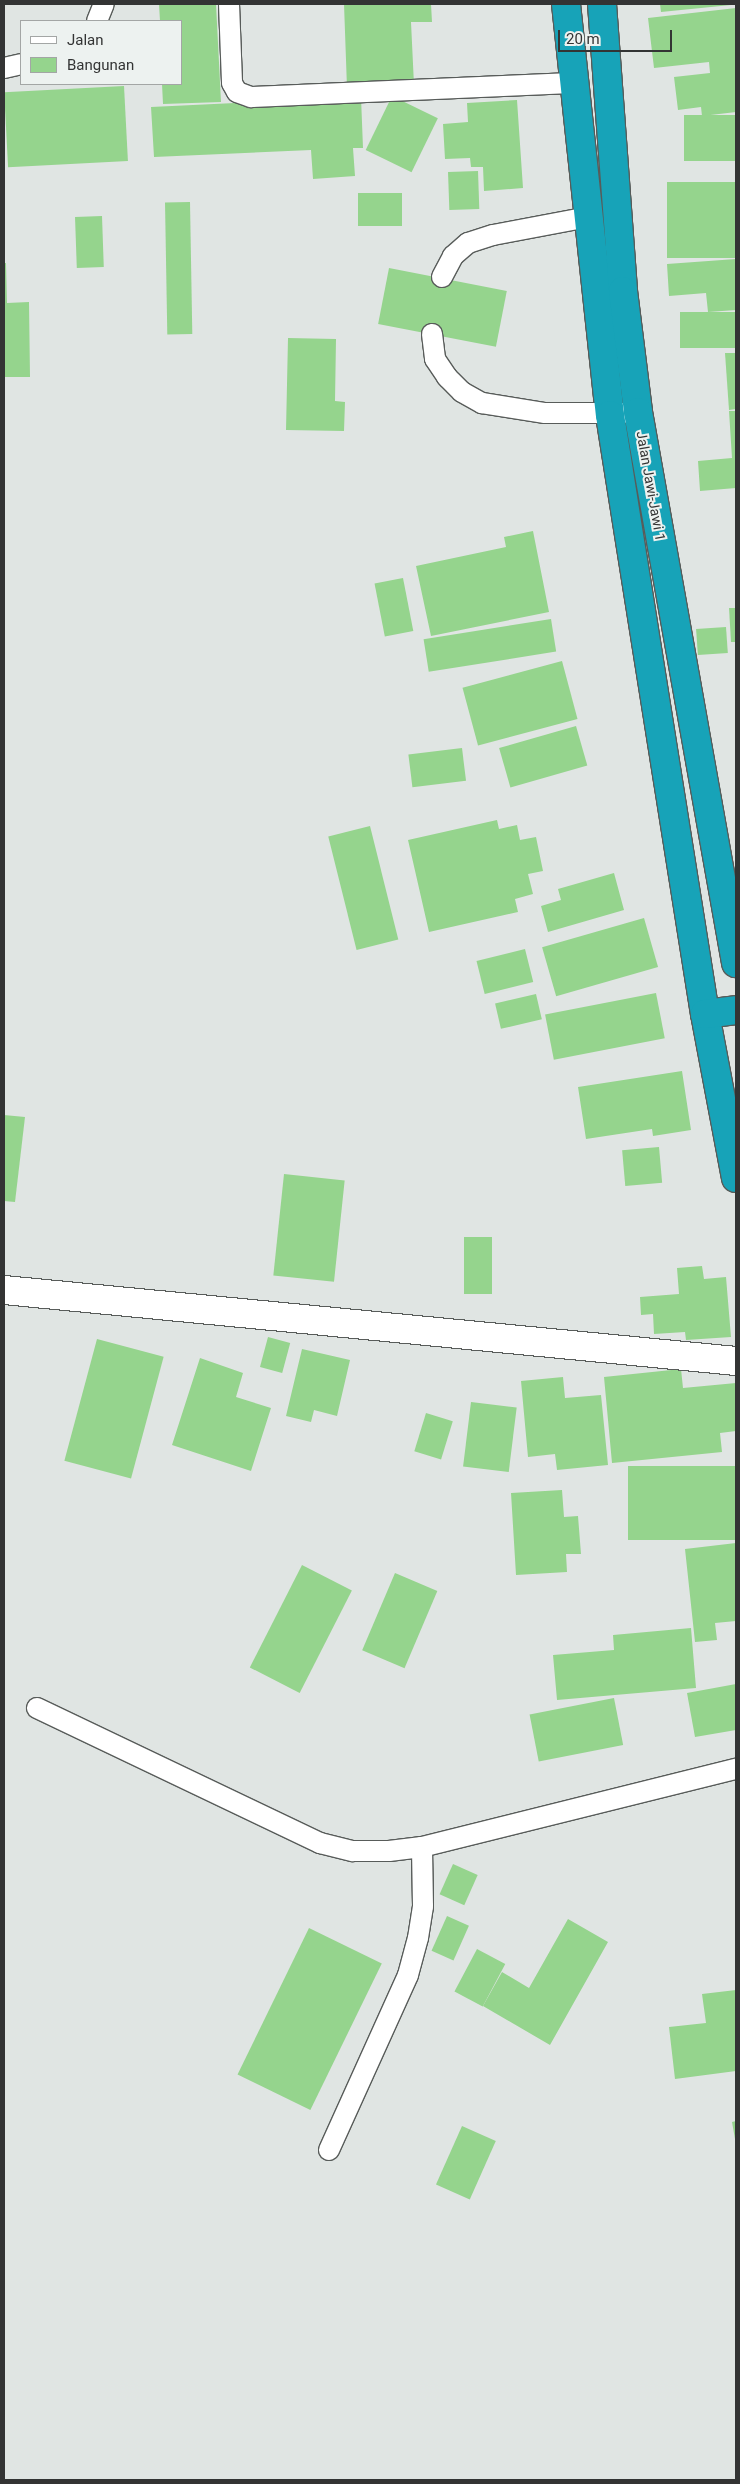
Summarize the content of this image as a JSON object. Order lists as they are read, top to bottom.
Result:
{
  "streets": {
    "highway": ["Jalan Jawi-Jawi 1"]
  },
  "legend": ["Jalan", "Bangunan"],
  "scale_bar": "20 m"
}
